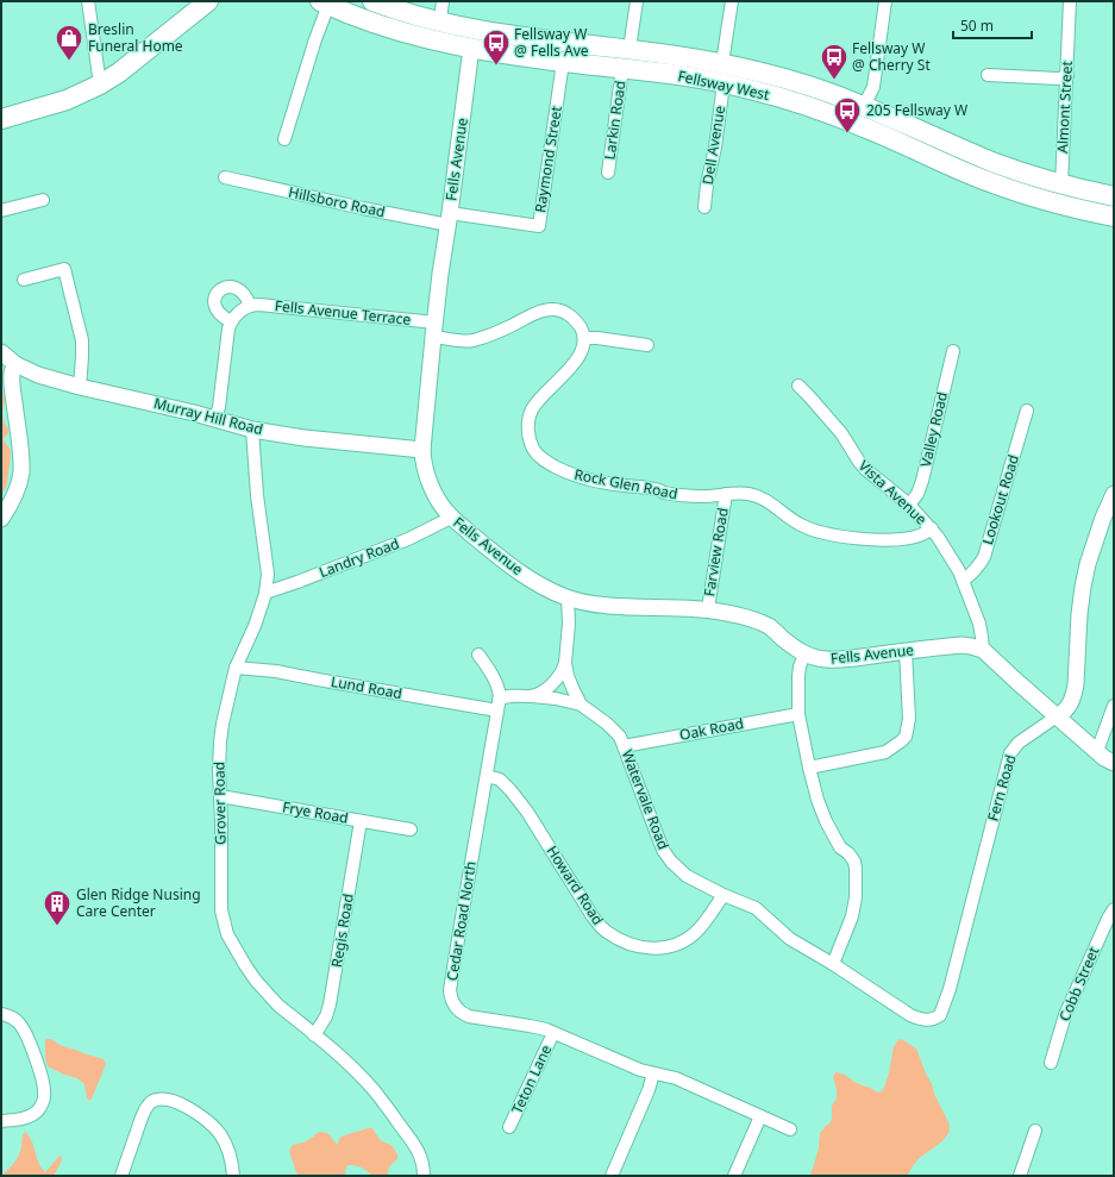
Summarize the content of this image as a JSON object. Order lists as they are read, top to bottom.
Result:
{
  "streets": {
    "main road": ["Fellsway West"],
    "street": [
      "Almont Street",
      "Larkin Road",
      "Dell Avenue",
      "Fells Avenue",
      "Raymond Street",
      "Hillsboro Road",
      "Fells Avenue Terrace",
      "Murray Hill Road",
      "Valley Road",
      "Rock Glen Road",
      "Vista Avenue",
      "Lookout Road",
      "Farview Road",
      "Landry Road",
      "Lund Road",
      "Oak Road",
      "Fern Road",
      "Watervale Road",
      "Grover Road",
      "Frye Road",
      "Howard Road",
      "Cedar Road North",
      "Regis Road",
      "Cobb Street",
      "Teton Lane"
    ]
  },
  "crossings": [
    ["Fellsway West", "Almont Street"],
    ["Fellsway West", "Larkin Road"],
    ["Fellsway West", "Dell Avenue"],
    ["Fellsway West", "Fells Avenue"],
    ["Fellsway West", "Raymond Street"],
    ["Fells Avenue", "Raymond Street"],
    ["Fells Avenue", "Hillsboro Road"],
    ["Fells Avenue", "Fells Avenue Terrace"],
    ["Fells Avenue", "Murray Hill Road"],
    ["Fells Avenue", "Vista Avenue"],
    ["Fells Avenue", "Farview Road"],
    ["Fells Avenue", "Landry Road"],
    ["Fells Avenue", "Watervale Road"],
    ["Raymond Street", "Hillsboro Road"],
    ["Murray Hill Road", "Grover Road"],
    ["Valley Road", "Vista Avenue"],
    ["Rock Glen Road", "Vista Avenue"],
    ["Rock Glen Road", "Farview Road"],
    ["Vista Avenue", "Lookout Road"],
    ["Landry Road", "Grover Road"],
    ["Lund Road", "Watervale Road"],
    ["Lund Road", "Grover Road"],
    ["Lund Road", "Cedar Road North"],
    ["Oak Road", "Watervale Road"],
    ["Fern Road", "Watervale Road"],
    ["Watervale Road", "Howard Road"],
    ["Grover Road", "Frye Road"],
    ["Grover Road", "Regis Road"],
    ["Frye Road", "Regis Road"],
    ["Howard Road", "Cedar Road North"],
    ["Cedar Road North", "Teton Lane"]
  ],
  "places": {
    "shop": ["Breslin Funeral Home"],
    "bus stop": ["Fellsway W @ Fells Ave", "Fellsway W @ Cherry St", "205 Fellsway W"],
    "building": ["Glen Ridge Nusing Care Center"]
  },
  "scale_bar": "50 m"
}
